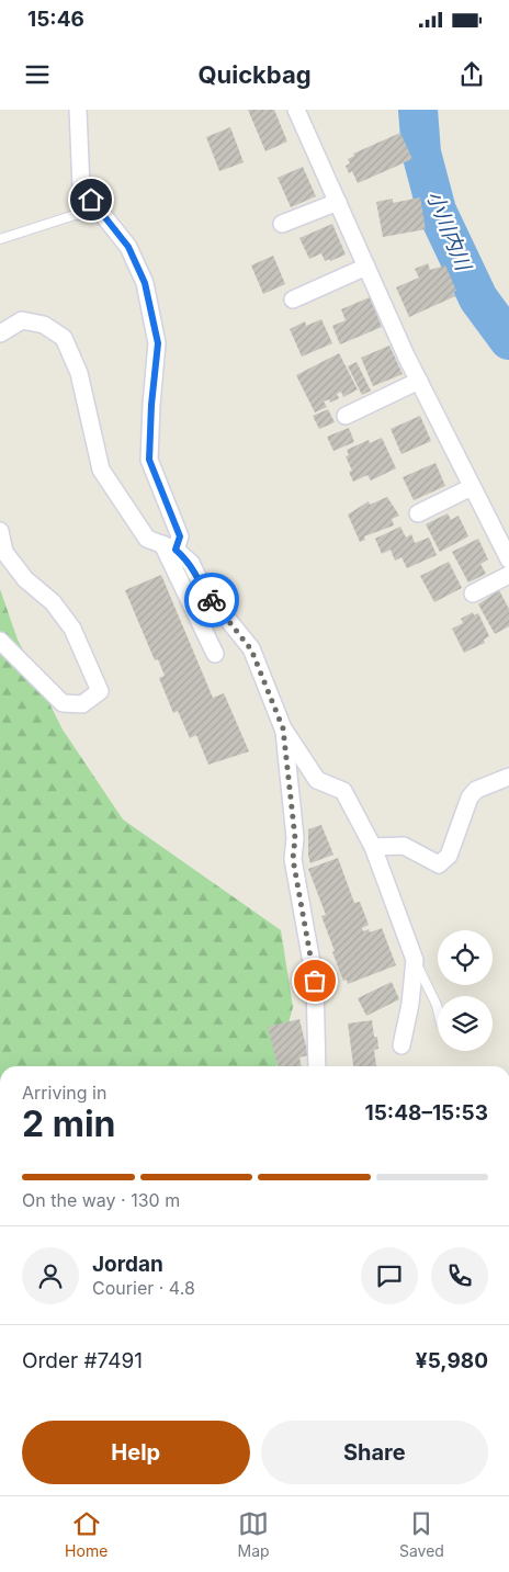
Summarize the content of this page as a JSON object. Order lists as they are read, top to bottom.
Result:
{
  "water": ["小川内川"],
  "page": {
    "status": "15:46",
    "header": "Quickbag",
    "heading": ["2 min", "Arriving in", "15:48–15:53"],
    "panel": [
      "Jordan",
      "Courier · 4.8",
      "Order #7491",
      "¥5,980"
    ],
    "bar": "On the way · 130 m",
    "buttons": ["Help", "Share"],
    "tabs": ["Home", "Map", "Saved"]
  }
}
